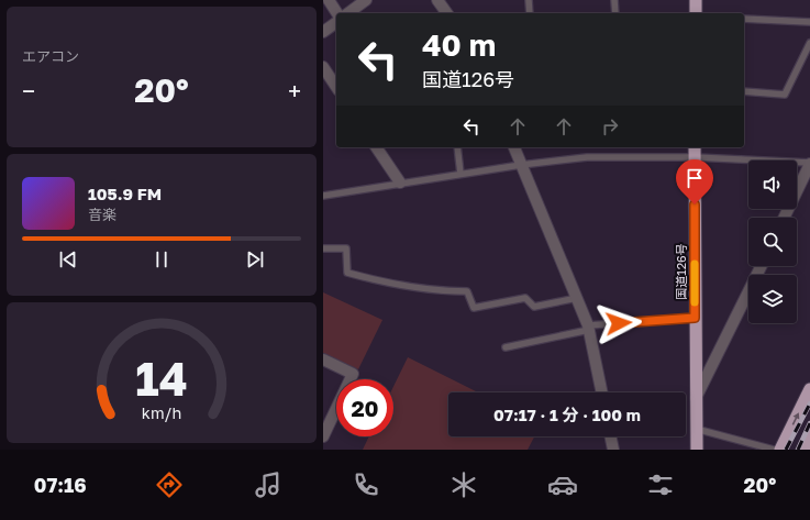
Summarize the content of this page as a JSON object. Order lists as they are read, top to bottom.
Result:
{
  "streets": {
    "highway": ["国道126号"]
  },
  "page": {
    "tile": "エアコン",
    "turn": ["40 m", "国道126号"],
    "heat": ["−", "20°", "+"],
    "song": ["105.9 FM", "音楽"],
    "limit": "20",
    "trip": "07:17 · 1 分 · 100 m",
    "tabs": ["07:16", "20°"],
    "gauge": ["14", "km/h"]
  }
}
